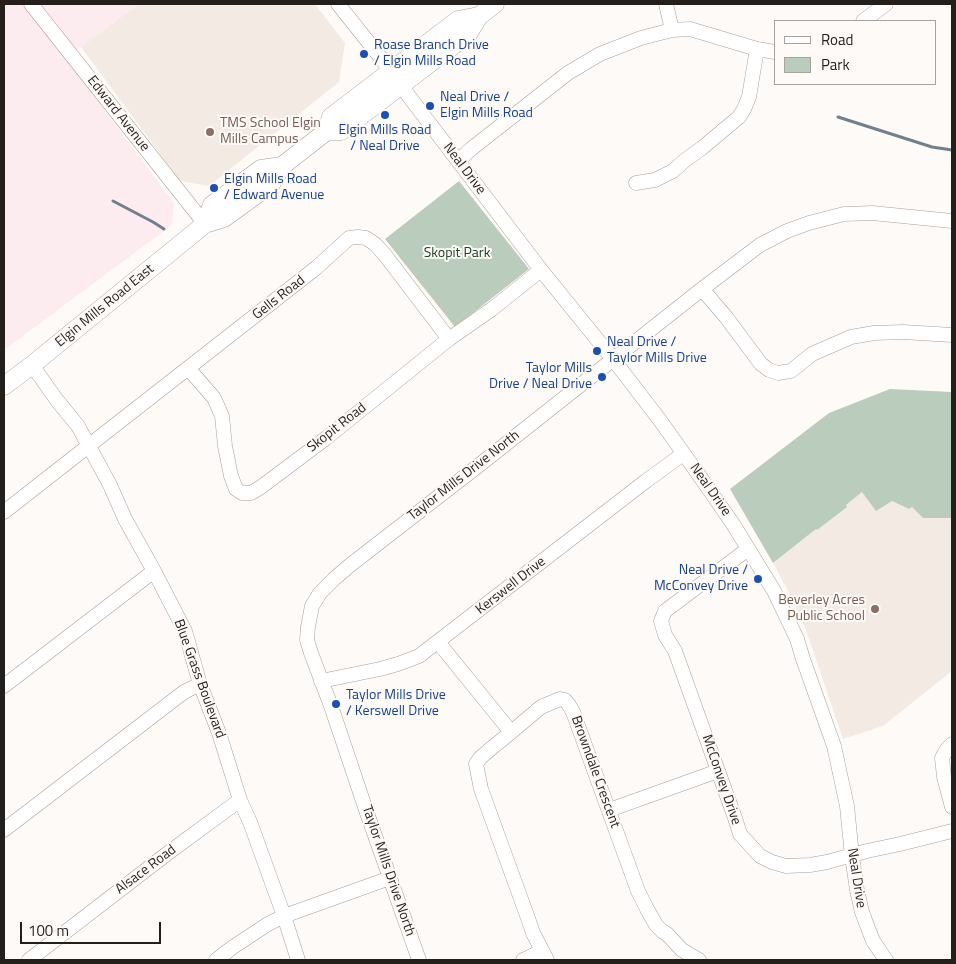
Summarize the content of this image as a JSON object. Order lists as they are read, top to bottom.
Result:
{
  "streets": {
    "main road": ["Elgin Mills Road East"],
    "street": [
      "Edward Avenue",
      "Neal Drive",
      "Gells Road",
      "Skopit Road",
      "Taylor Mills Drive North",
      "Kerswell Drive",
      "Blue Grass Boulevard",
      "Browndale Crescent",
      "McConvey Drive",
      "Alsace Road"
    ]
  },
  "crossings": [
    ["Edward Avenue", "Elgin Mills Road East"],
    ["Neal Drive", "Elgin Mills Road East"],
    ["Neal Drive", "Skopit Road"],
    ["Neal Drive", "Taylor Mills Drive North"],
    ["Neal Drive", "Kerswell Drive"],
    ["Neal Drive", "McConvey Drive"],
    ["Gells Road", "Skopit Road"],
    ["Gells Road", "Blue Grass Boulevard"],
    ["Elgin Mills Road East", "Blue Grass Boulevard"],
    ["Taylor Mills Drive North", "Kerswell Drive"],
    ["Blue Grass Boulevard", "Alsace Road"]
  ],
  "parks": ["Skopit Park"],
  "places": [
    "Roase Branch Drive / Elgin Mills Road",
    "Neal Drive / Elgin Mills Road",
    "Elgin Mills Road / Neal Drive",
    "TMS School Elgin Mills Campus",
    "Elgin Mills Road / Edward Avenue",
    "Neal Drive / Taylor Mills Drive",
    "Taylor Mills Drive / Neal Drive",
    "Neal Drive / McConvey Drive",
    "Beverley Acres Public School",
    "Taylor Mills Drive / Kerswell Drive"
  ],
  "legend": ["Road", "Park"],
  "scale_bar": "100 m"
}
